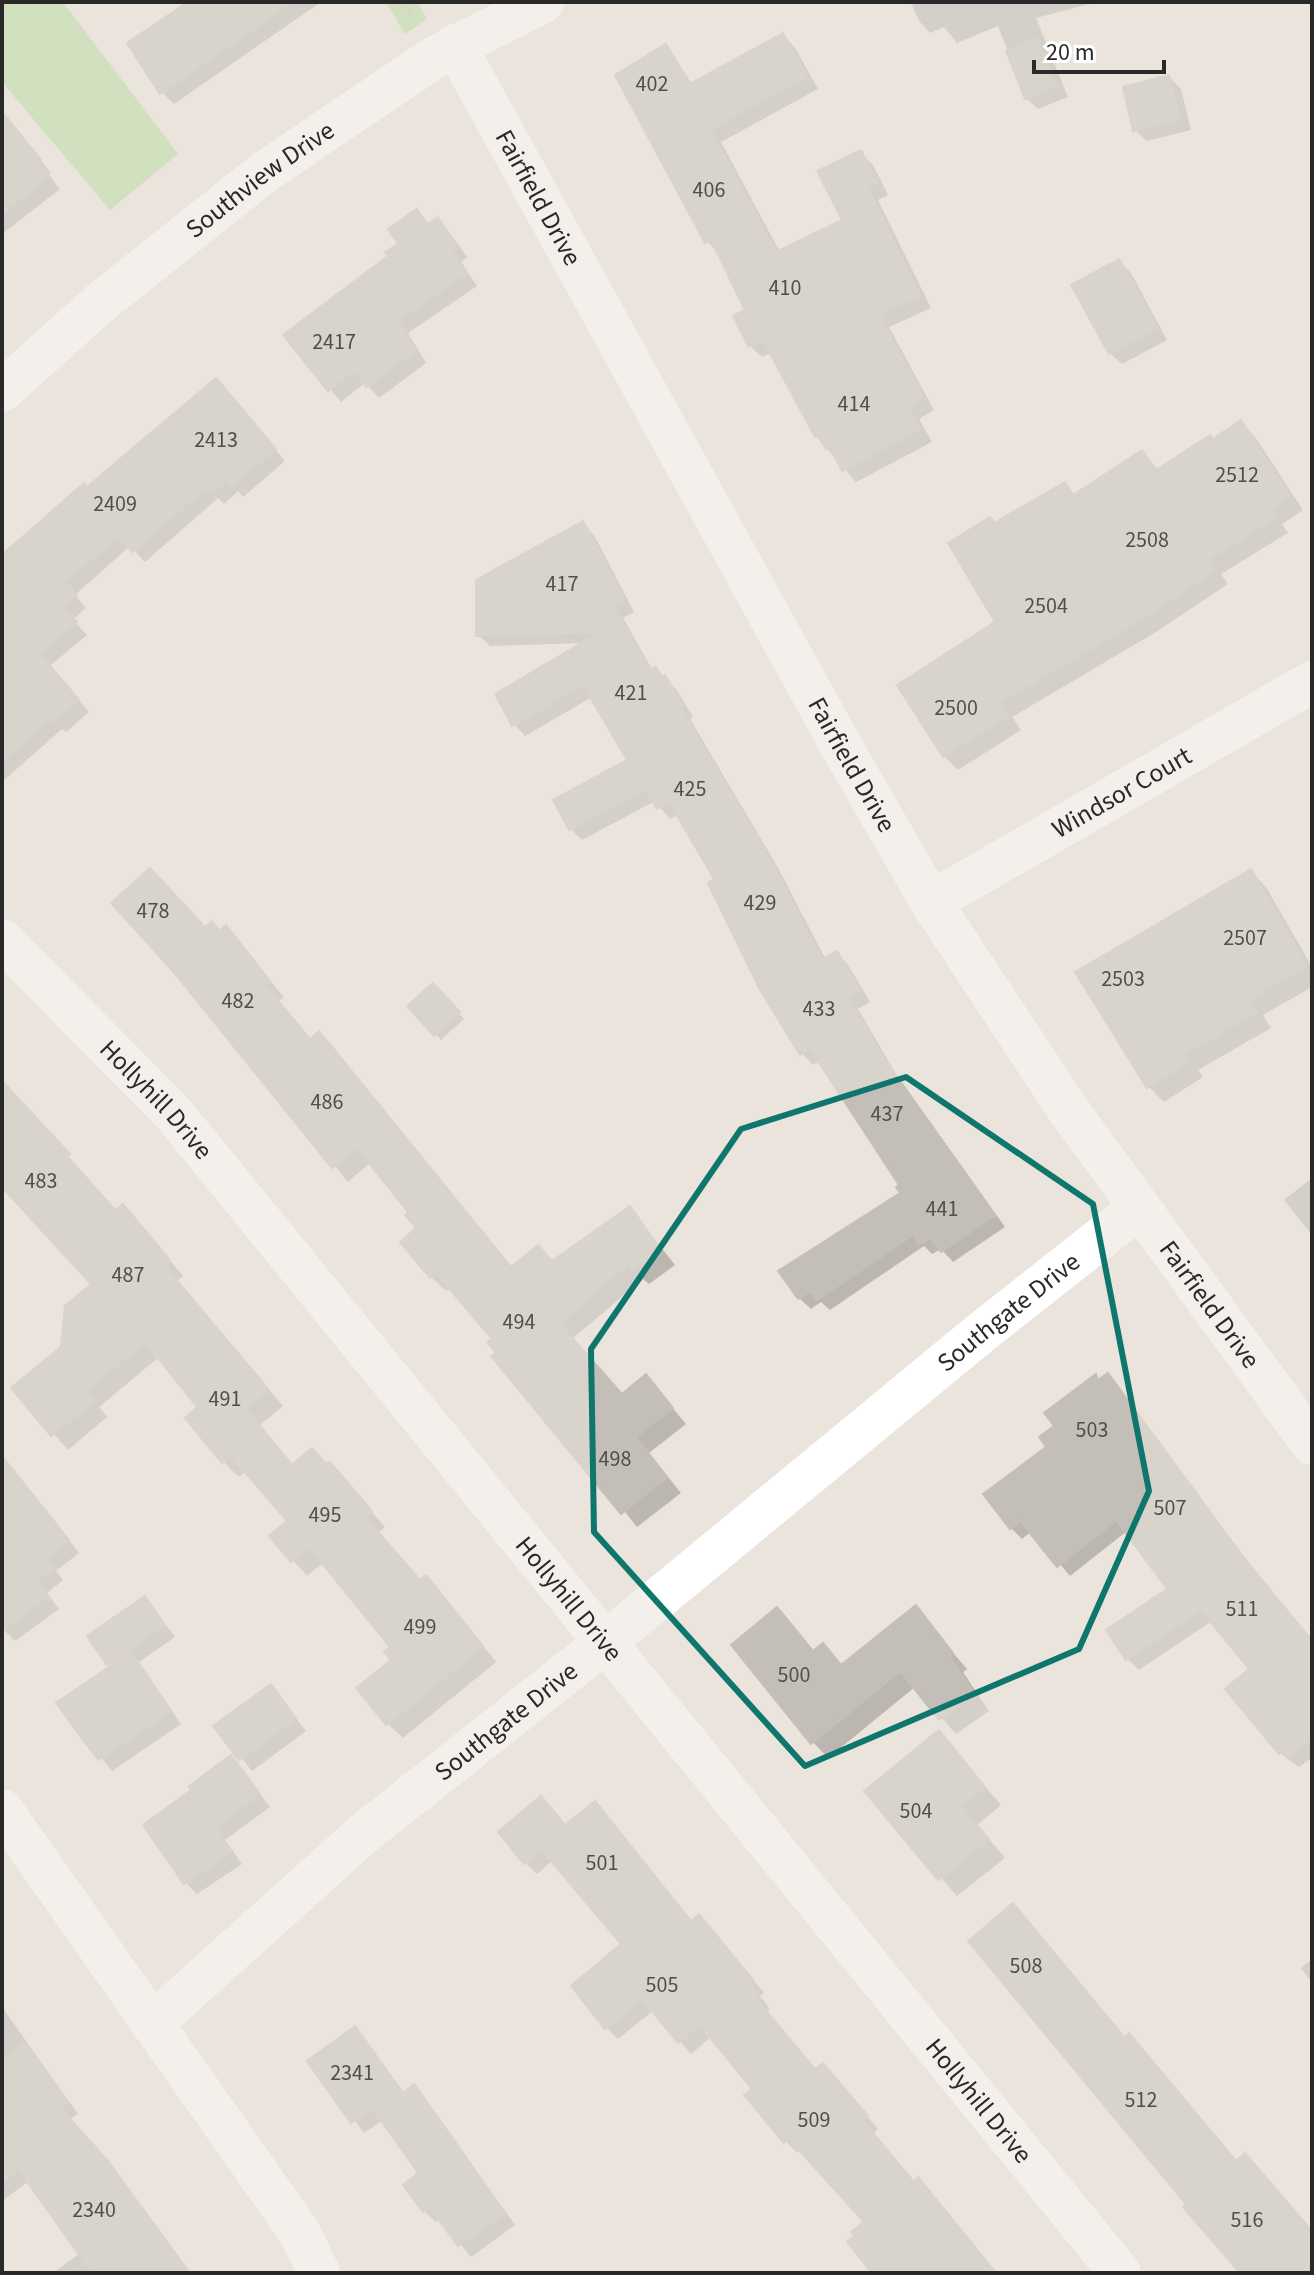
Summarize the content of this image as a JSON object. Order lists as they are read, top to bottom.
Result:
{
  "streets": {
    "street": [
      "Southview Drive",
      "Fairfield Drive",
      "Windsor Court",
      "Hollyhill Drive",
      "Southgate Drive"
    ]
  },
  "crossings": [
    ["Southview Drive", "Fairfield Drive"],
    ["Fairfield Drive", "Windsor Court"],
    ["Fairfield Drive", "Southgate Drive"],
    ["Hollyhill Drive", "Southgate Drive"]
  ],
  "house_numbers": [
    "402",
    "406",
    "410",
    "2417",
    "414",
    "2413",
    "2512",
    "2409",
    "2508",
    "417",
    "2504",
    "421",
    "2500",
    "425",
    "429",
    "478",
    "2507",
    "2503",
    "482",
    "433",
    "486",
    "437",
    "483",
    "441",
    "487",
    "494",
    "491",
    "503",
    "498",
    "507",
    "495",
    "511",
    "499",
    "500",
    "504",
    "501",
    "508",
    "505",
    "2341",
    "512",
    "509",
    "2340",
    "516"
  ],
  "scale_bar": "20 m"
}
